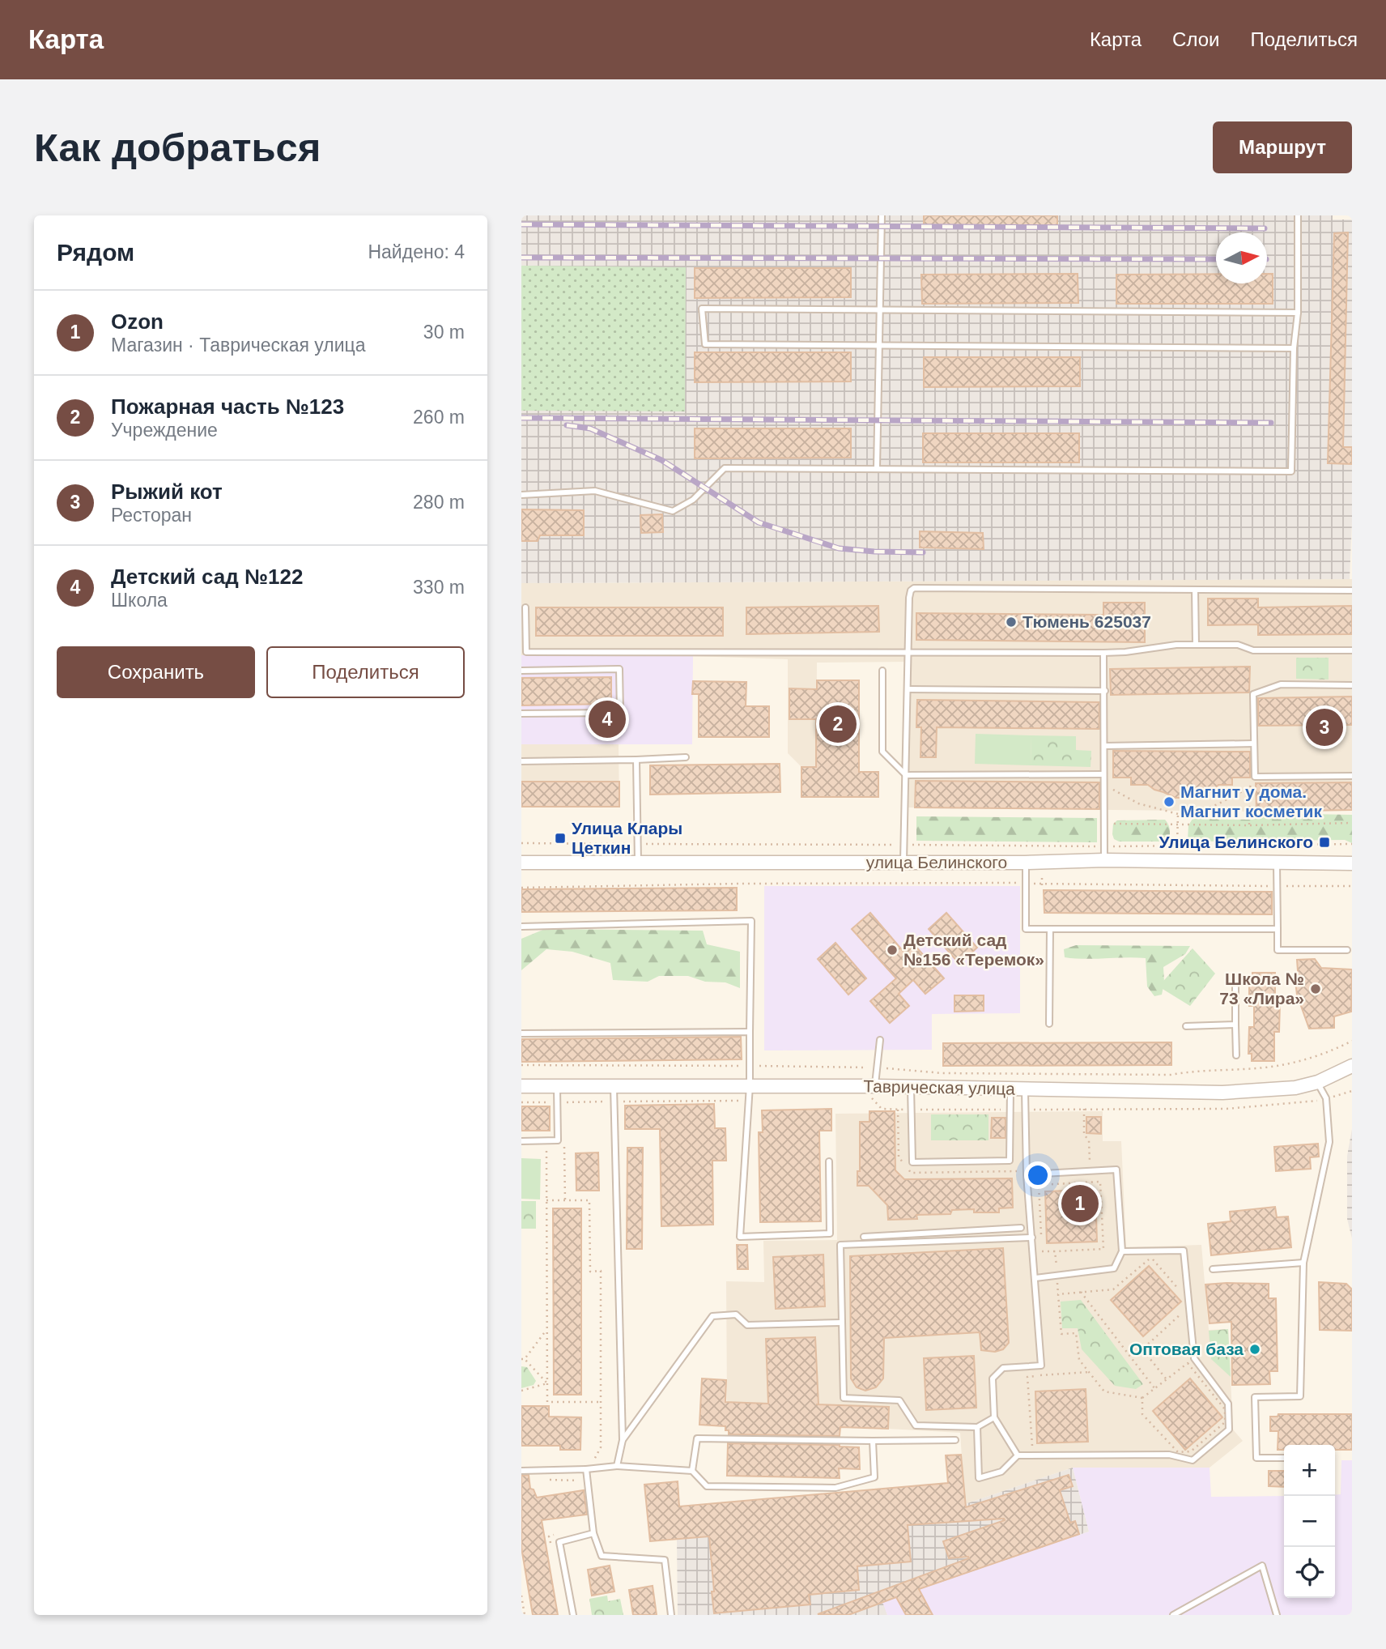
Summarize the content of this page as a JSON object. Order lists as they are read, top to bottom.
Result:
{
  "streets": {
    "street": ["улица Белинского", "Таврическая улица"]
  },
  "places": {
    "other": [
      "Тюмень 625037",
      "Магнит у дома. Магнит косметик",
      "Детский сад №156 «Теремок»",
      "Школа № 73 «Лира»",
      "Оптовая база"
    ],
    "transit": ["Улица Клары Цеткин", "Улица Белинского"]
  },
  "north": "right",
  "page": {
    "header": "Карта",
    "nav": ["Карта", "Слои", "Поделиться"],
    "buttons": [
      "Маршрут",
      ["Сохранить", "Поделиться"]
    ],
    "title": "Как добраться",
    "heading": ["Рядом", "Найдено: 4"],
    "list": [
      {
        "mark": "1",
        "name": "Ozon",
        "note": "Магазин · Таврическая улица",
        "value": "30 m"
      },
      {
        "mark": "2",
        "name": "Пожарная часть №123",
        "note": "Учреждение",
        "value": "260 m"
      },
      {
        "mark": "3",
        "name": "Рыжий кот",
        "note": "Ресторан",
        "value": "280 m"
      },
      {
        "mark": "4",
        "name": "Детский сад №122",
        "note": "Школа",
        "value": "330 m"
      }
    ],
    "pins": [
      "4",
      "2",
      "3",
      "1"
    ],
    "map_buttons": ["+", "−"]
  }
}
